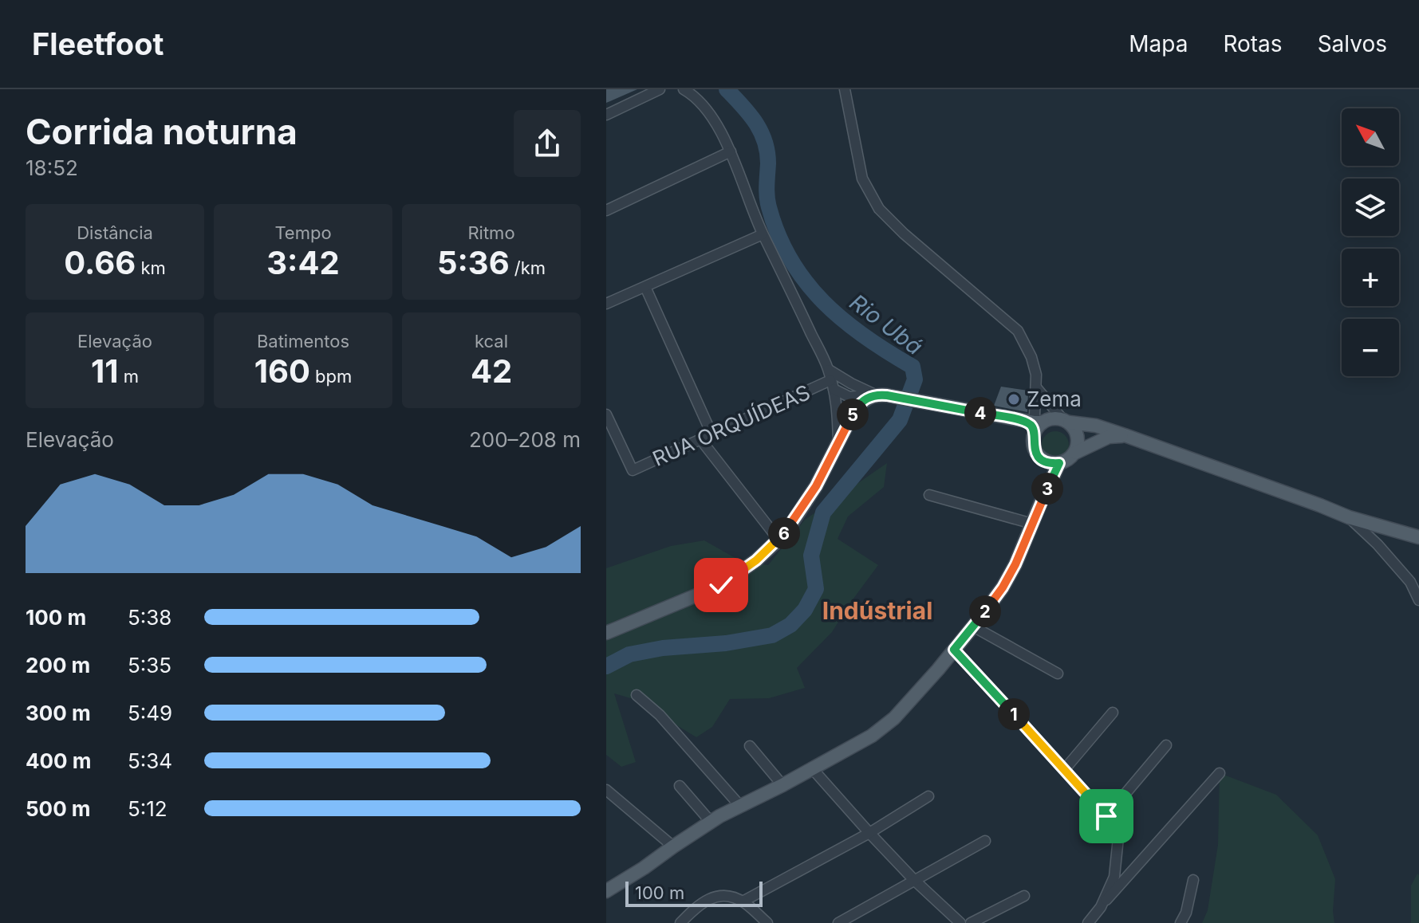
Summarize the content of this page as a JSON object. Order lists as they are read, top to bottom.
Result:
{
  "streets": {
    "street": ["RUA ORQUÍDEAS"]
  },
  "districts": ["Indústrial"],
  "water": ["Rio Ubá"],
  "places": ["Zema"],
  "scale_bar": "100 m",
  "north": "top left",
  "page": {
    "header": "Fleetfoot",
    "nav": ["Mapa", "Rotas", "Salvos"],
    "heading": ["Corrida noturna", "18:52"],
    "map_buttons": ["+", "−"],
    "stats": [
      ["Distância", "0.66 km"],
      ["Tempo", "3:42"],
      ["Ritmo", "5:36 /km"],
      ["Elevação", "11 m"],
      ["Batimentos", "160 bpm"],
      ["kcal", "42"]
    ],
    "pins": [
      "4",
      "5",
      "3",
      "6",
      "2",
      "1"
    ],
    "chart": ["Elevação", "200–208 m"],
    "list": [
      {
        "name": "100 m",
        "note": "5:38"
      },
      {
        "name": "200 m",
        "note": "5:35"
      },
      {
        "name": "300 m",
        "note": "5:49"
      },
      {
        "name": "400 m",
        "note": "5:34"
      },
      {
        "name": "500 m",
        "note": "5:12"
      }
    ],
    "scale": "100 m"
  }
}
